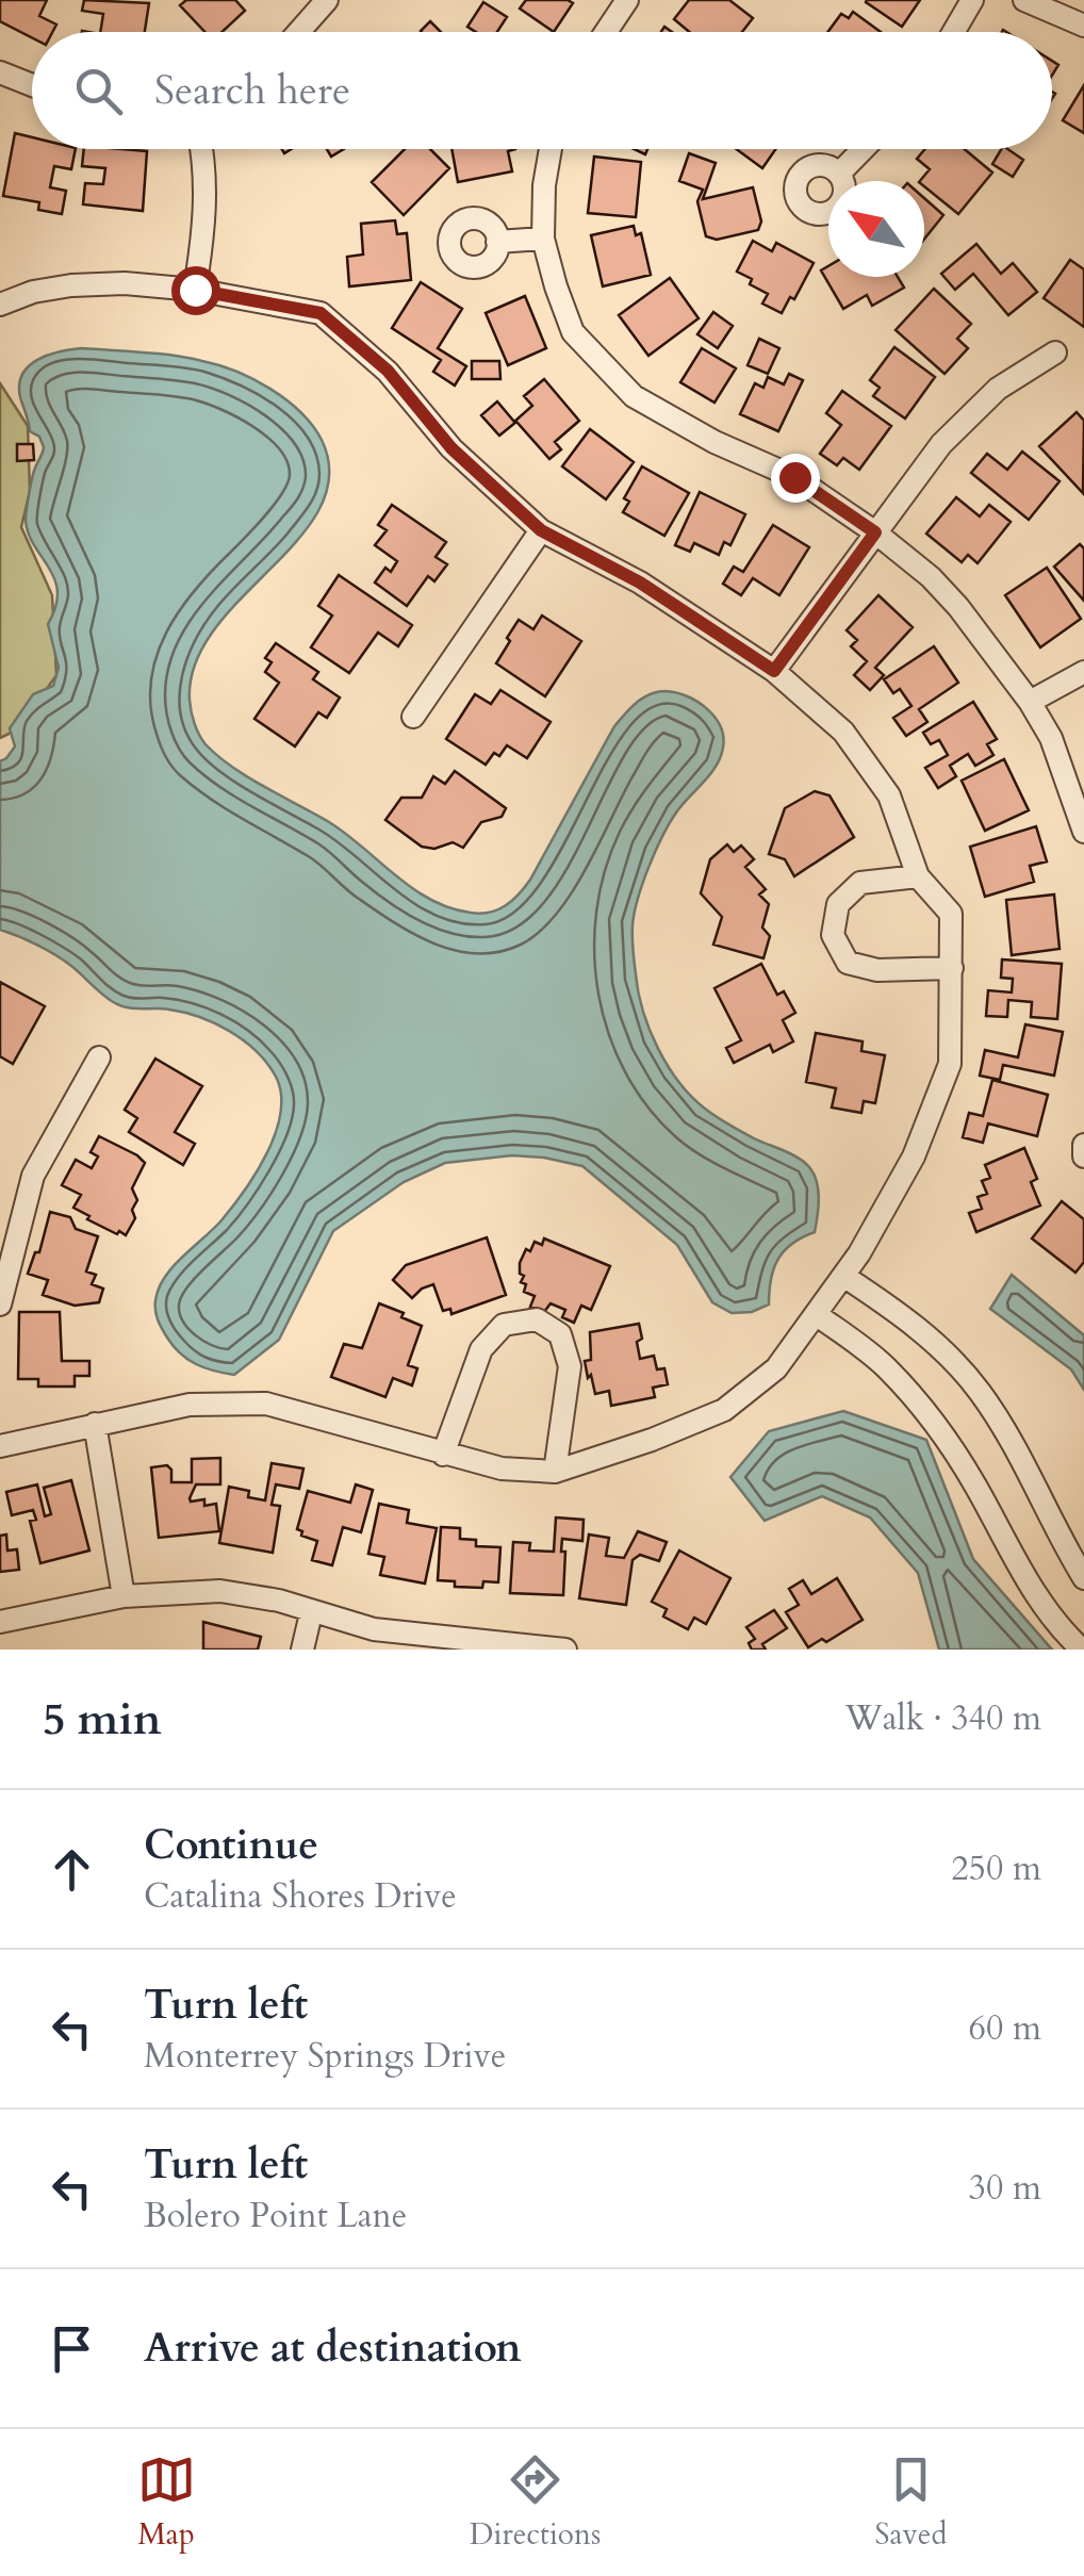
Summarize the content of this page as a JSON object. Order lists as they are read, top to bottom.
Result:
{
  "north": "top left",
  "page": {
    "search": "Search here",
    "heading": ["5 min", "Walk · 340 m"],
    "list": [
      ["Continue", "Catalina Shores Drive", "250 m"],
      ["Turn left", "Monterrey Springs Drive", "60 m"],
      ["Turn left", "Bolero Point Lane", "30 m"],
      "Arrive at destination"
    ],
    "nav": ["Map", "Directions", "Saved"]
  }
}
